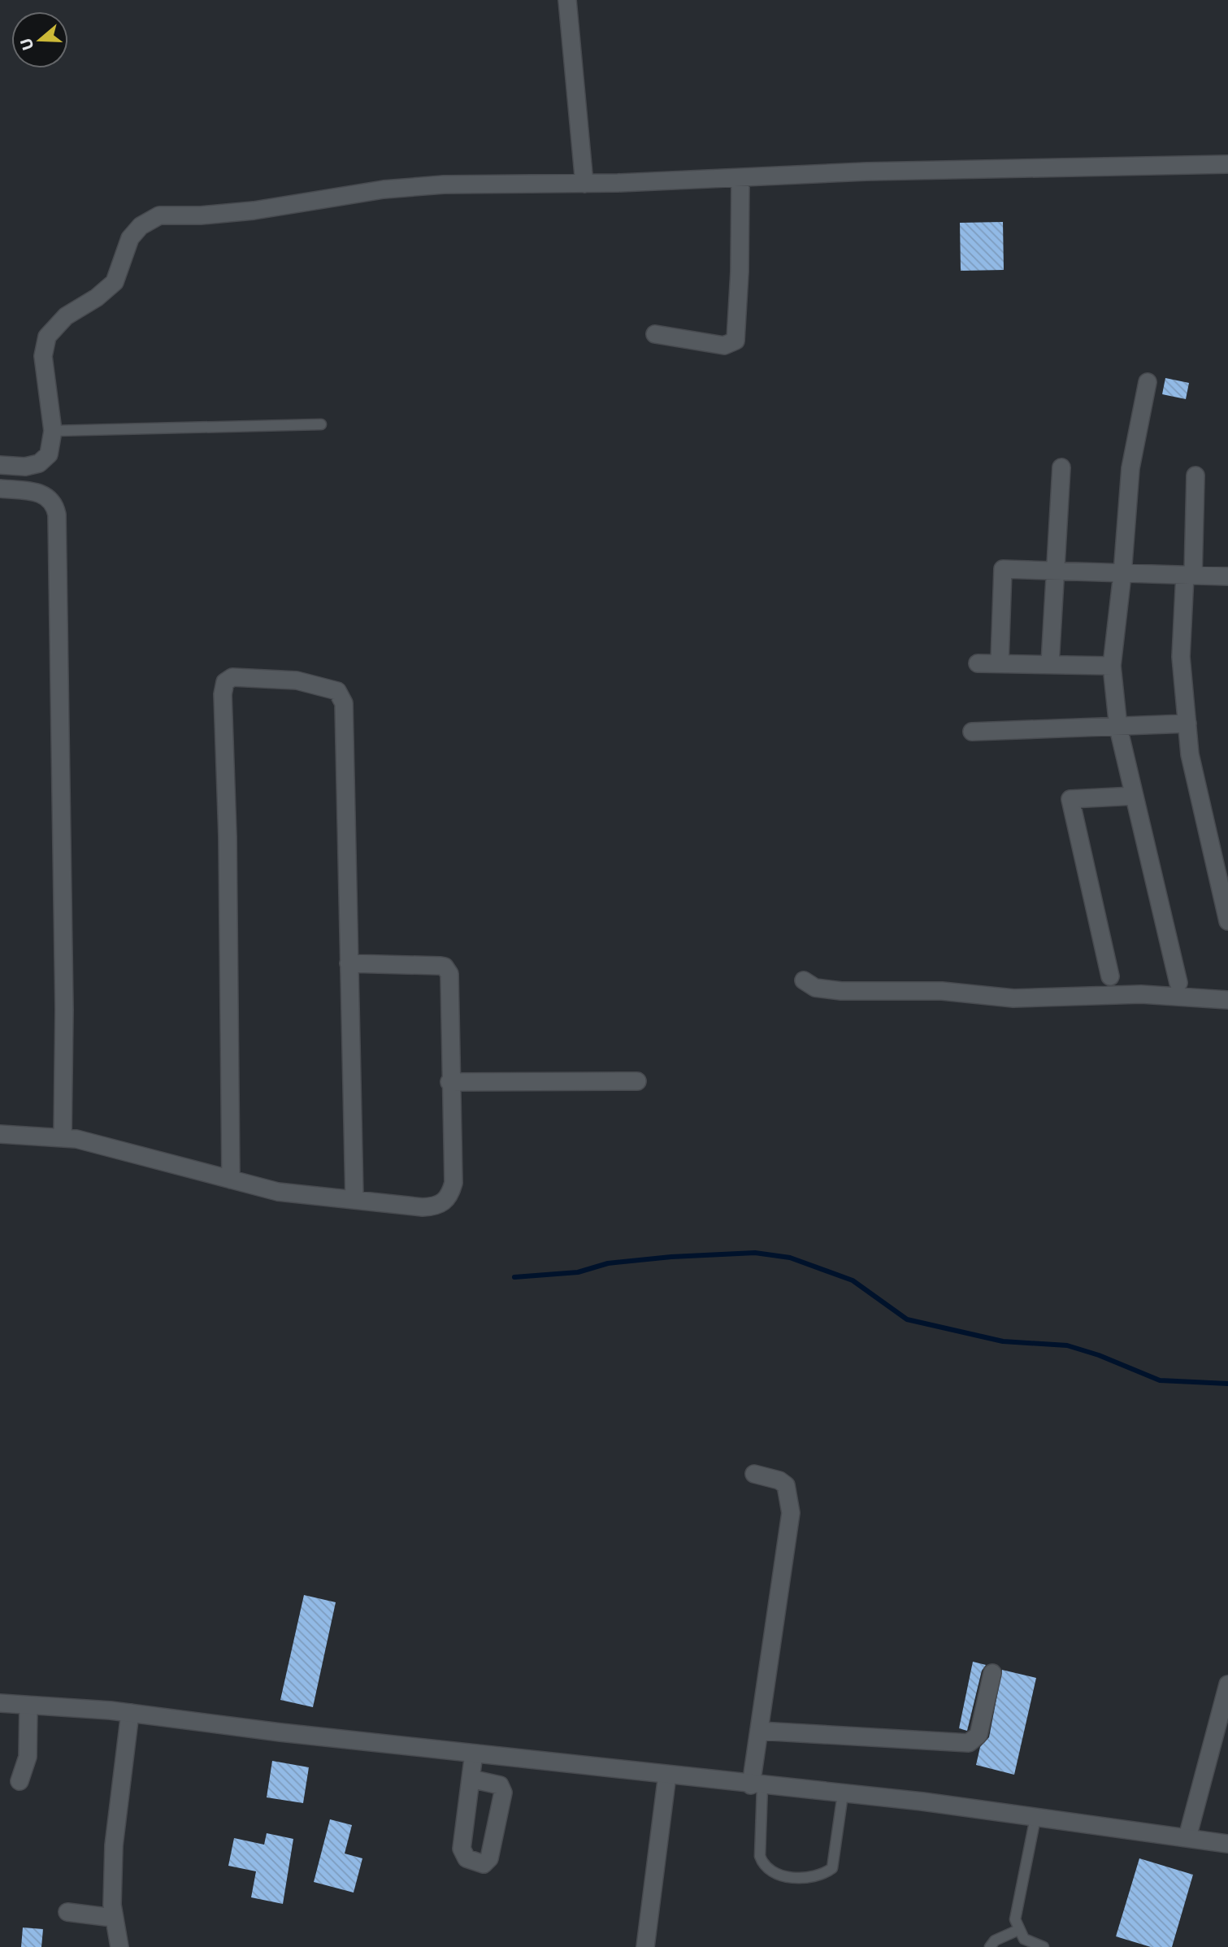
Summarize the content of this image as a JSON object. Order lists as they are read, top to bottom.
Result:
{
  "north": "left"
}
